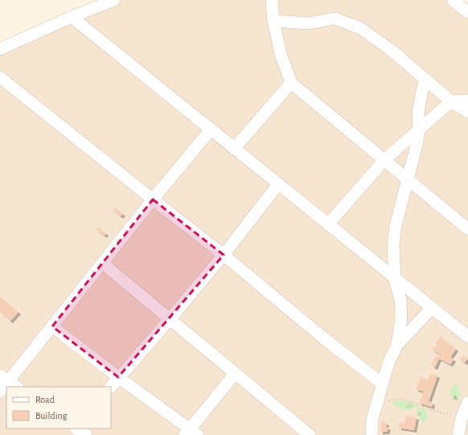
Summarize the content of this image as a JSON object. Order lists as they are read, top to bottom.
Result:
{
  "legend": ["Road", "Building"]
}
